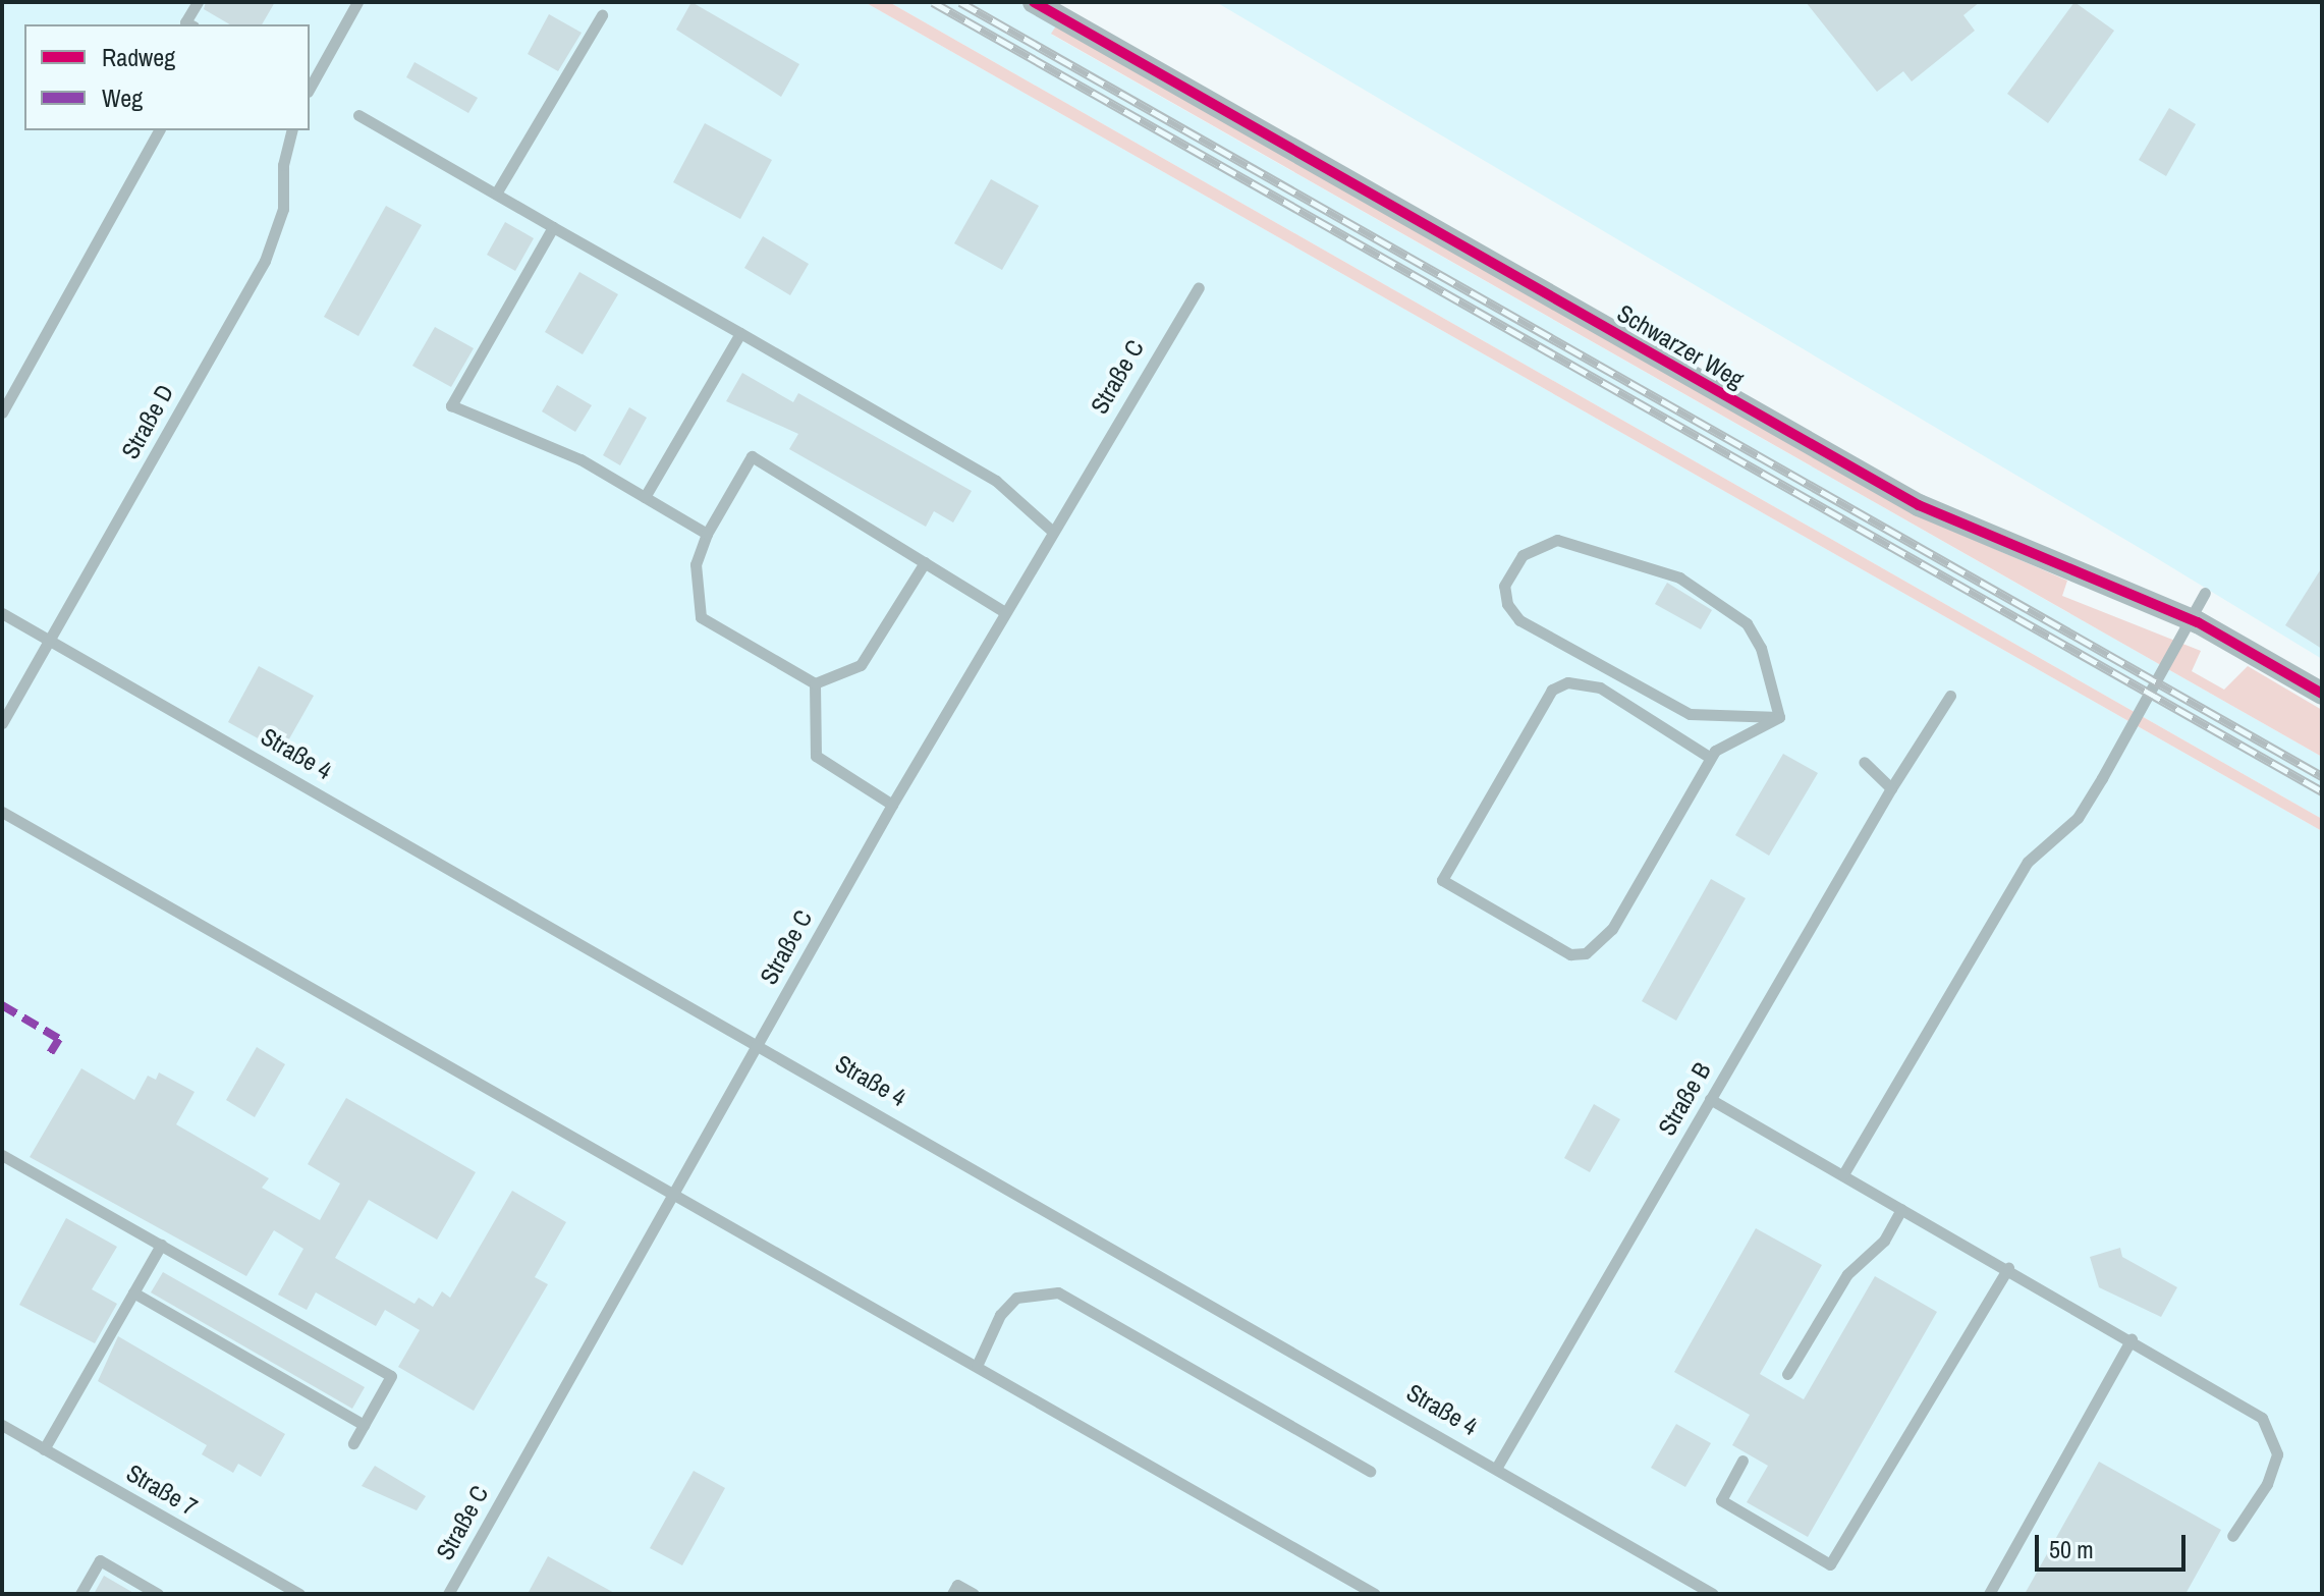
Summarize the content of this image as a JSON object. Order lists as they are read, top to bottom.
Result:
{
  "streets": {
    "street": ["Schwarzer Weg"],
    "lane": [
      "Straße C",
      "Straße D",
      "Straße 4",
      "Straße B",
      "Straße 7"
    ]
  },
  "crossings": [
    ["Straße C", "Straße 4"],
    ["Straße D", "Straße 4"],
    ["Straße 4", "Straße B"]
  ],
  "legend": ["Radweg", "Weg"],
  "scale_bar": "50 m"
}
